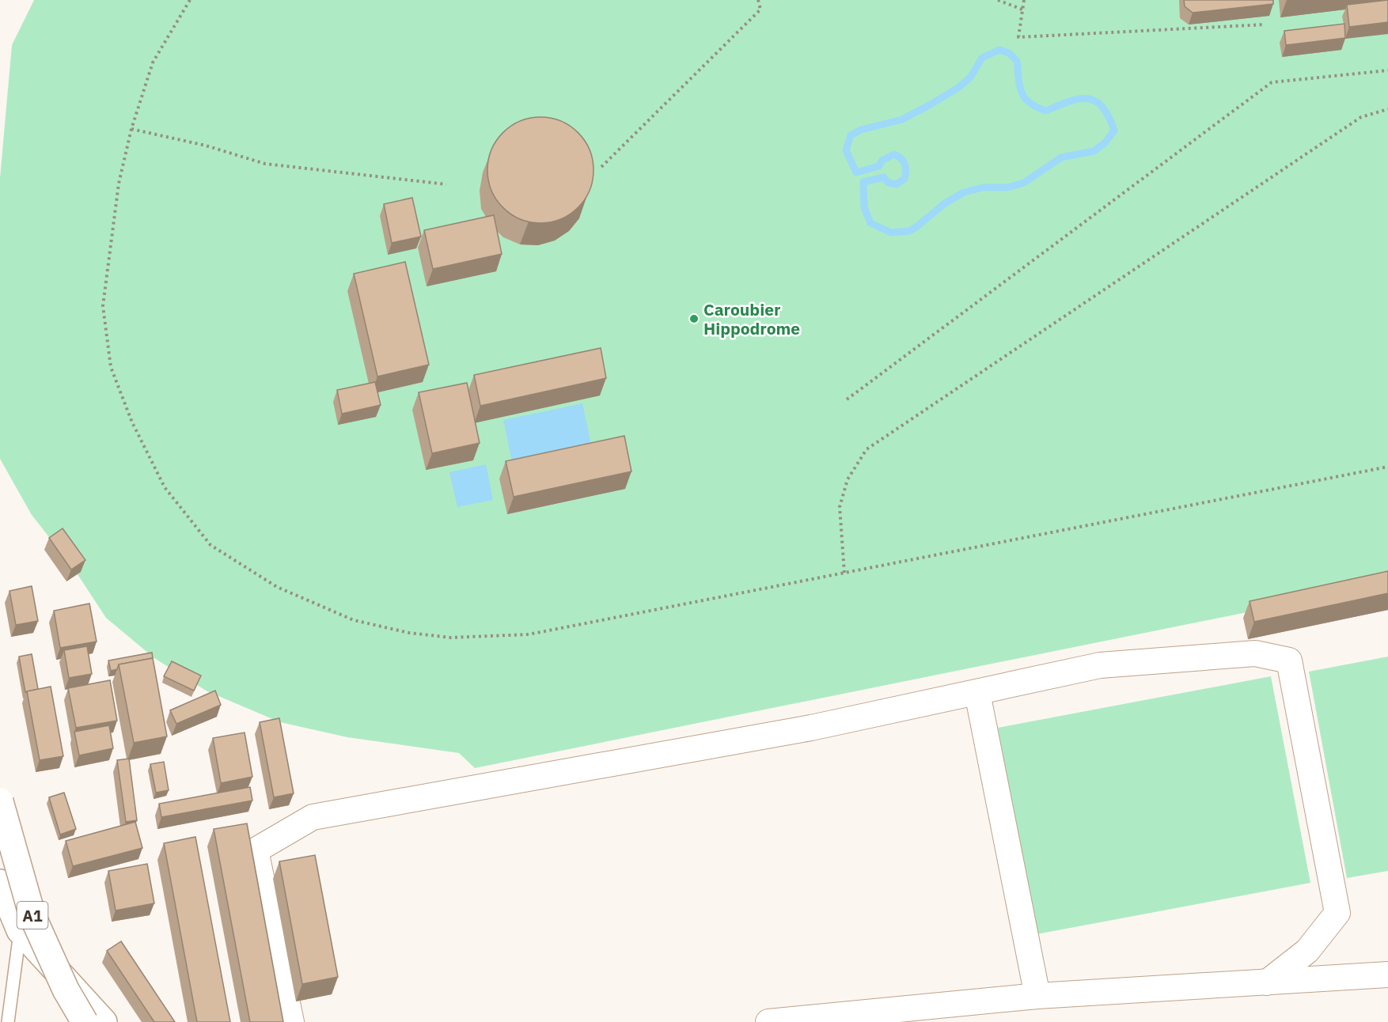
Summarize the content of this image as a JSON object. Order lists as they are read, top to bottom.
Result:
{
  "streets": {
    "main road": ["A1"]
  },
  "places": ["Caroubier Hippodrome"]
}
